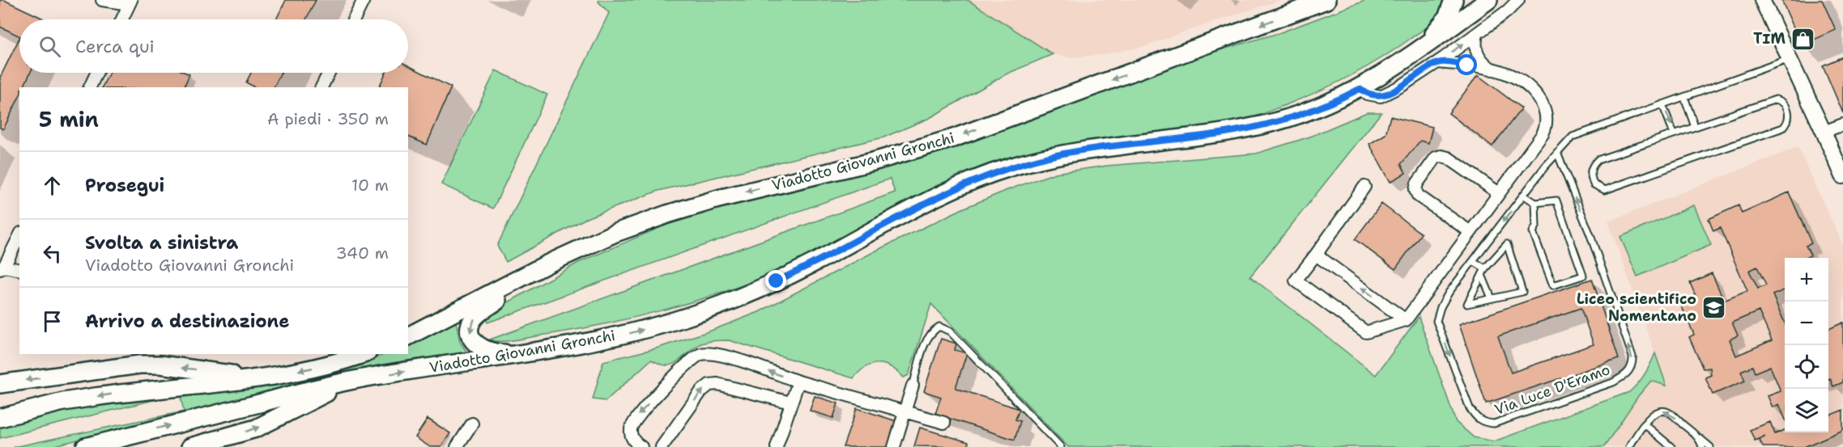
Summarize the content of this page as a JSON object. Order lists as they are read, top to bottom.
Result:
{
  "streets": {
    "main road": ["Viadotto Giovanni Gronchi"],
    "lane": ["Via Luce D'Eramo"]
  },
  "places": {
    "shop": ["TIM"],
    "school or university": ["Liceo scientifico Nomentano"]
  },
  "page": {
    "search": "Cerca qui",
    "heading": ["5 min", "A piedi · 350 m"],
    "list": [
      ["Prosegui", "10 m"],
      ["Svolta a sinistra", "Viadotto Giovanni Gronchi", "340 m"],
      "Arrivo a destinazione"
    ],
    "map_buttons": ["+", "−"]
  }
}
